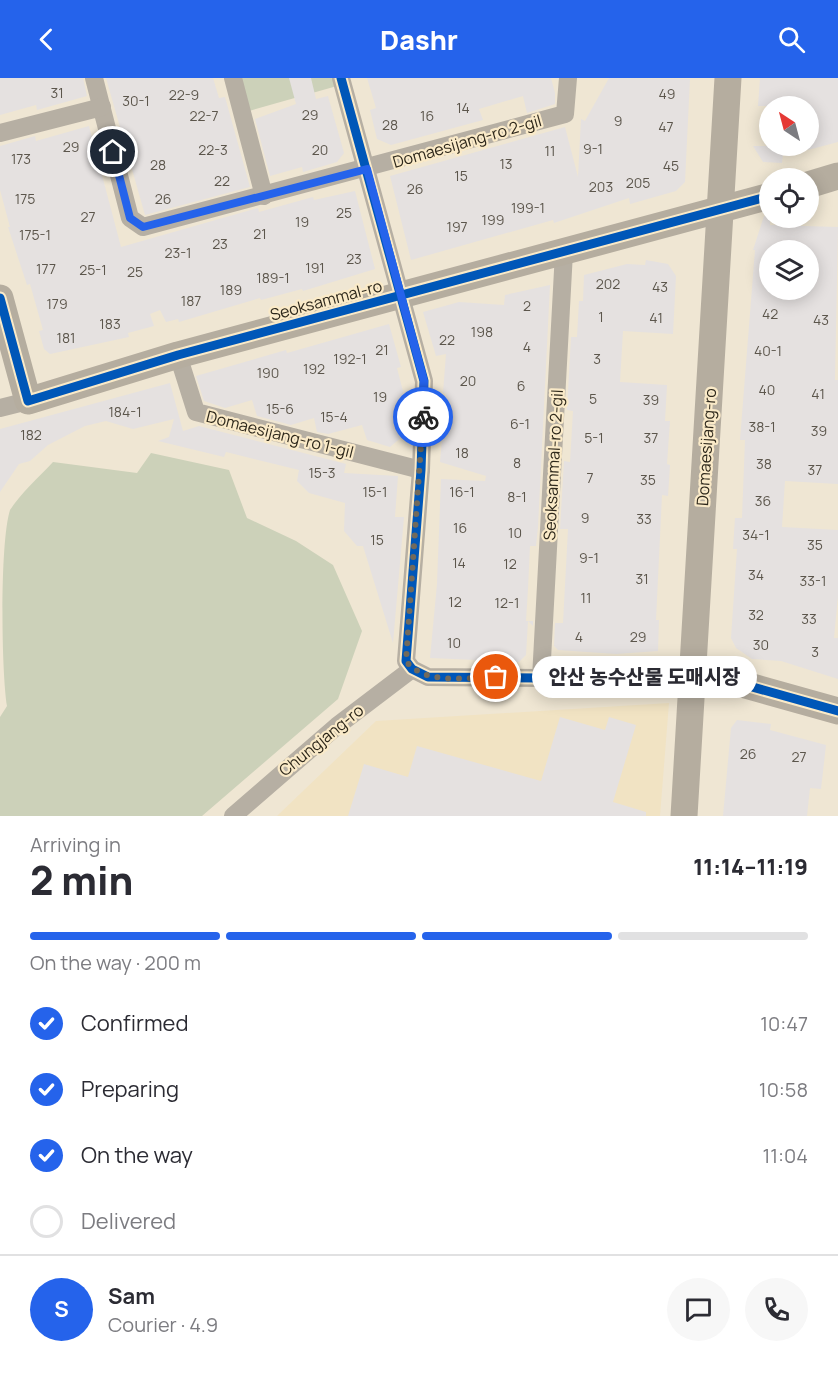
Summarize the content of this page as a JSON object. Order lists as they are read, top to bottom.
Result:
{
  "streets": {
    "street": [
      "Domaesijang-ro 2-gil",
      "Seoksammal-ro",
      "Domaesijang-ro 1-gil",
      "Domaesijang-ro",
      "Seoksammal-ro 2-gil",
      "Chungjang-ro"
    ]
  },
  "crossings": [
    ["Seoksammal-ro", "Domaesijang-ro 1-gil"],
    ["Seoksammal-ro", "Domaesijang-ro"],
    ["Seoksammal-ro", "Seoksammal-ro 2-gil"]
  ],
  "places": ["안산 농수산물 도매시장"],
  "house_numbers": [
    "31",
    "49",
    "22-9",
    "30-1",
    "14",
    "29",
    "22-7",
    "16",
    "9",
    "28",
    "47",
    "29",
    "9-1",
    "22-3",
    "20",
    "11",
    "173",
    "13",
    "28",
    "45",
    "15",
    "22",
    "205",
    "203",
    "26",
    "175",
    "26",
    "199-1",
    "25",
    "27",
    "199",
    "19",
    "197",
    "21",
    "175-1",
    "23",
    "23-1",
    "23",
    "191",
    "177",
    "25-1",
    "25",
    "189-1",
    "202",
    "43",
    "189",
    "187",
    "179",
    "2",
    "42",
    "1",
    "41",
    "43",
    "183",
    "198",
    "181",
    "22",
    "4",
    "21",
    "40-1",
    "192-1",
    "3",
    "192",
    "190",
    "20",
    "6",
    "40",
    "41",
    "19",
    "5",
    "39",
    "15-6",
    "184-1",
    "15-4",
    "6-1",
    "38-1",
    "39",
    "182",
    "5-1",
    "37",
    "18",
    "8",
    "38",
    "37",
    "15-3",
    "7",
    "35",
    "15-1",
    "16-1",
    "8-1",
    "36",
    "9",
    "33",
    "16",
    "10",
    "34-1",
    "15",
    "35",
    "9-1",
    "14",
    "12",
    "34",
    "31",
    "33-1",
    "11",
    "12",
    "12-1",
    "32",
    "33",
    "4",
    "29",
    "10",
    "30",
    "3",
    "26",
    "27"
  ],
  "north": "top left",
  "page": {
    "header": "Dashr",
    "bubble": "안산 농수산물 도매시장",
    "heading": ["2 min", "Arriving in", "11:14–11:19"],
    "panel": ["Sam", "Courier · 4.9"],
    "bar": "On the way · 200 m",
    "list": [
      ["Confirmed", "10:47"],
      ["Preparing", "10:58"],
      ["On the way", "11:04"],
      "Delivered"
    ],
    "round": "S"
  }
}
